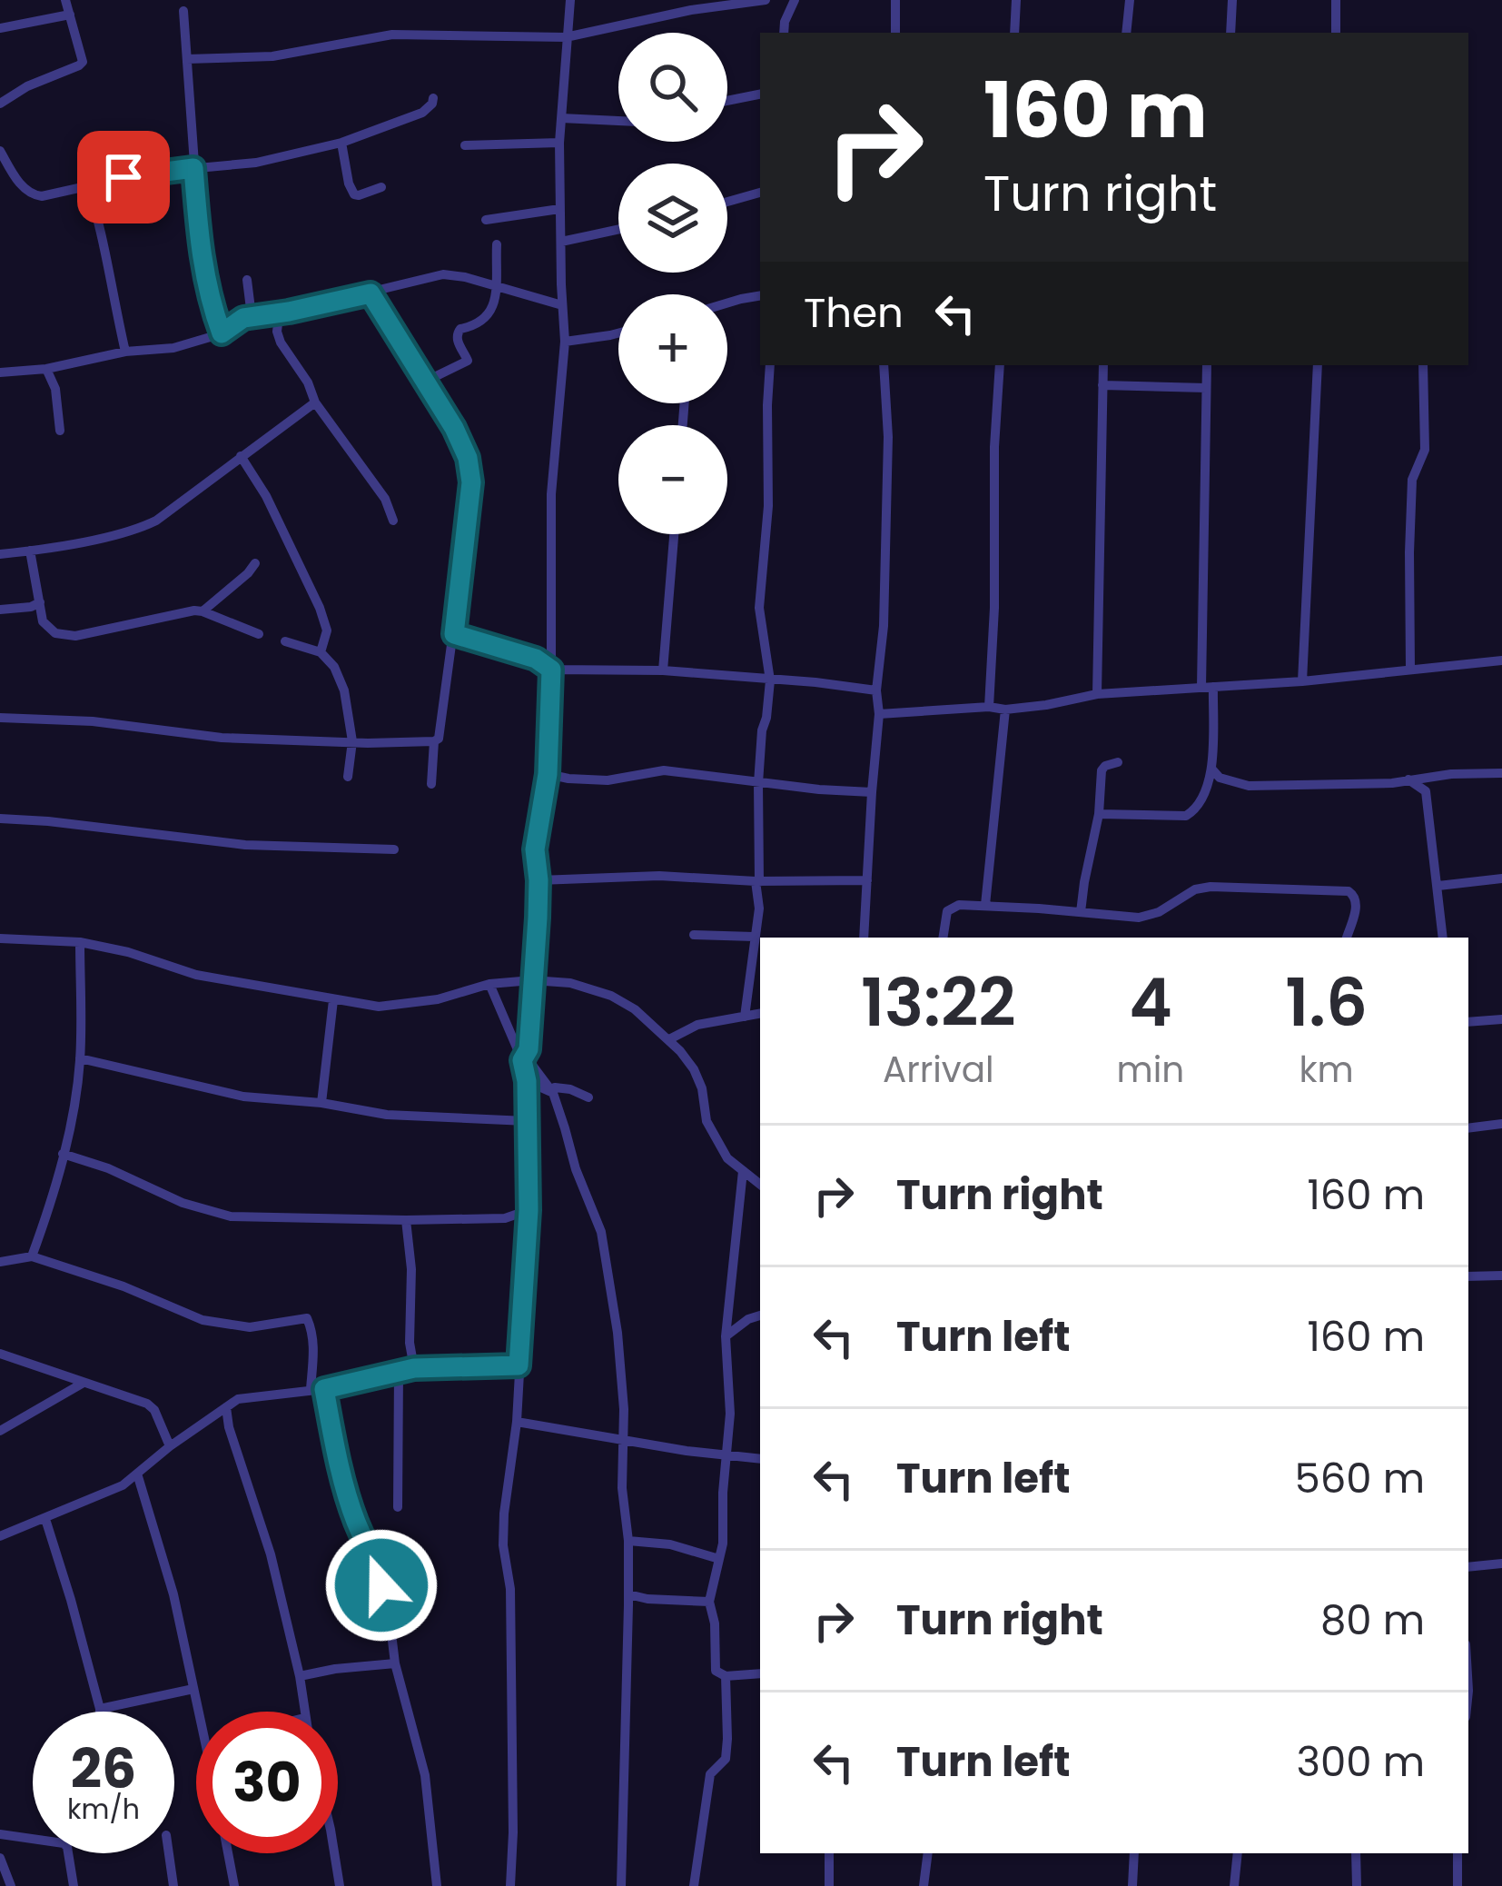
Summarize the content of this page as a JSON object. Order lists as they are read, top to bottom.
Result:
{
  "page": {
    "map_buttons": ["+", "−"],
    "turn": ["160 m", "Turn right"],
    "then": "Then",
    "eta": [
      "13:22",
      "Arrival",
      "4",
      "min",
      "1.6",
      "km"
    ],
    "list": [
      {
        "name": "Turn right",
        "value": "160 m"
      },
      {
        "name": "Turn left",
        "value": "160 m"
      },
      {
        "name": "Turn left",
        "value": "560 m"
      },
      {
        "name": "Turn right",
        "value": "80 m"
      },
      {
        "name": "Turn left",
        "value": "300 m"
      }
    ],
    "speed": "26 km/h",
    "limit": "30"
  }
}
